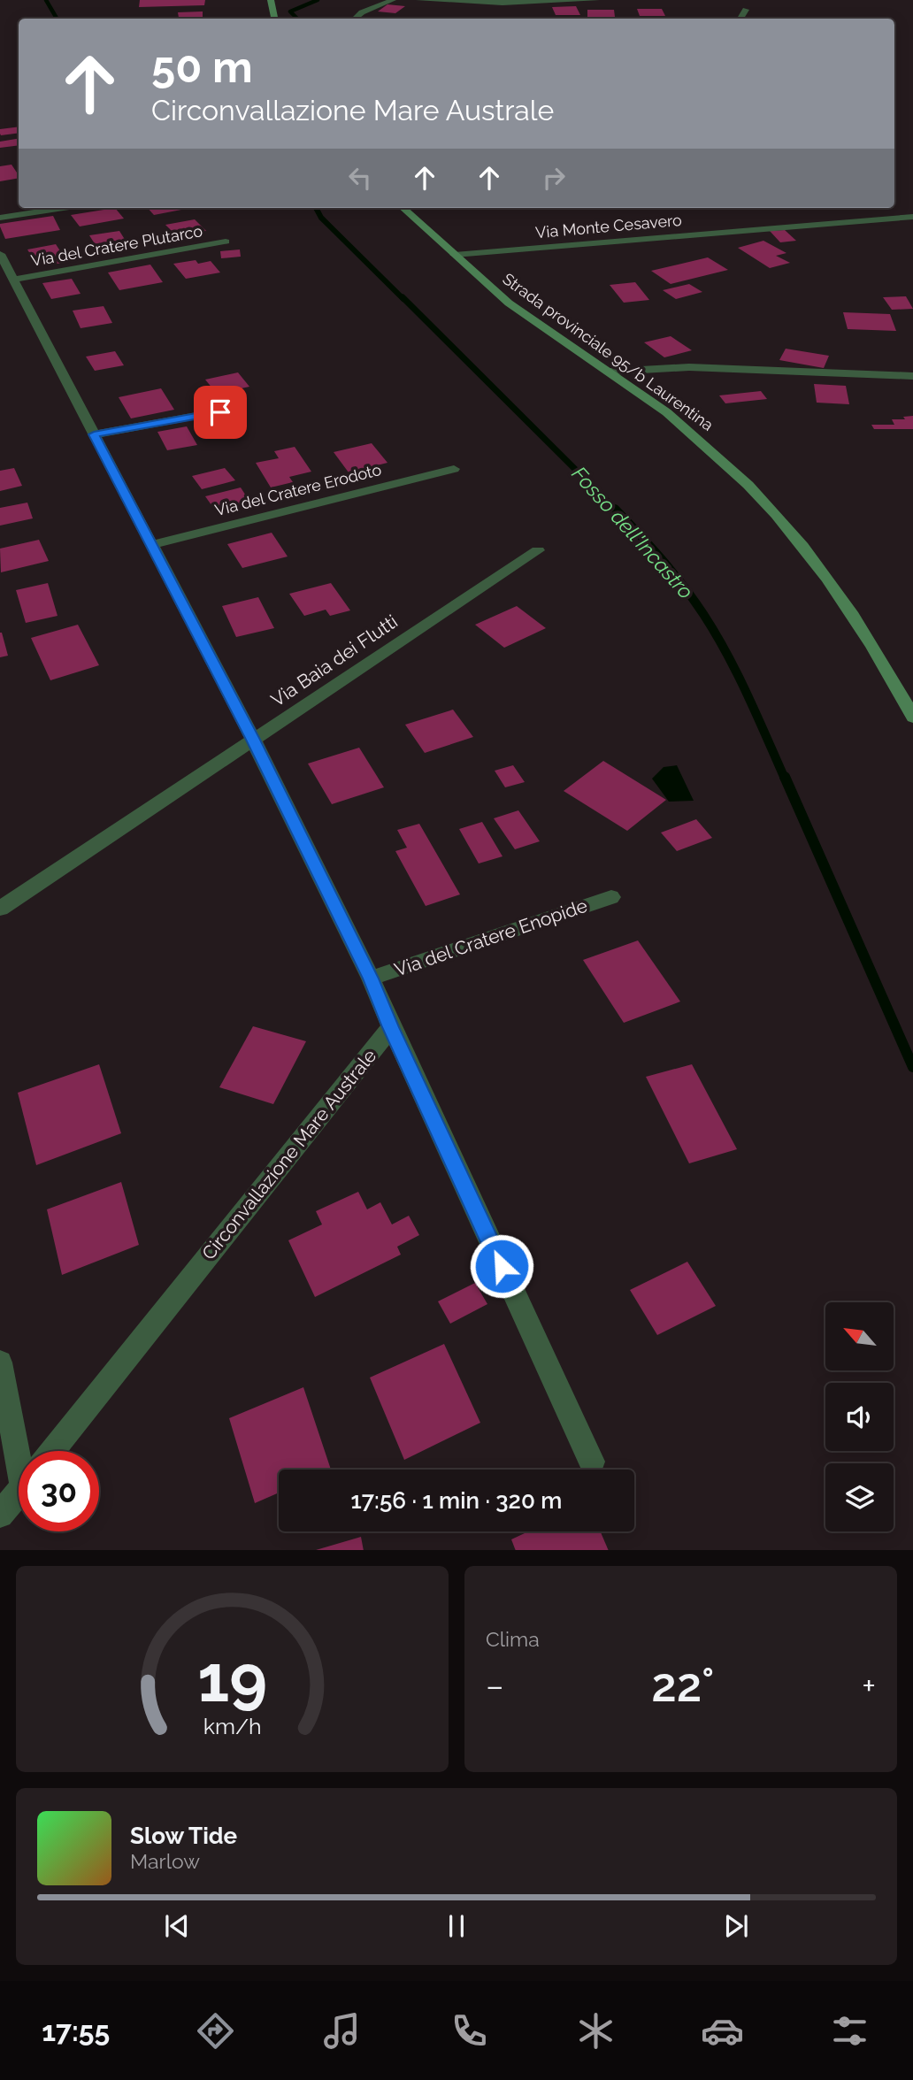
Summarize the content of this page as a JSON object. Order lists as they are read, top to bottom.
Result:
{
  "streets": {
    "main road": ["Strada provinciale 95/b Laurentina"],
    "street": [
      "Via Monte Cesavero",
      "Via del Cratere Plutarco",
      "Via del Cratere Erodoto",
      "Via Baia dei Flutti",
      "Via del Cratere Enopide",
      "Circonvallazione Mare Australe"
    ]
  },
  "crossings": [
    ["Via Monte Cesavero", "Strada provinciale 95/b Laurentina"]
  ],
  "water": ["Fosso dell'Incastro"],
  "north": "top left",
  "page": {
    "turn": ["50 m", "Circonvallazione Mare Australe"],
    "limit": "30",
    "trip": "17:56 · 1 min · 320 m",
    "tile": "Clima",
    "heat": ["−", "22°", "+"],
    "song": ["Slow Tide", "Marlow"],
    "tabs": "17:55",
    "gauge": ["19", "km/h"]
  }
}
